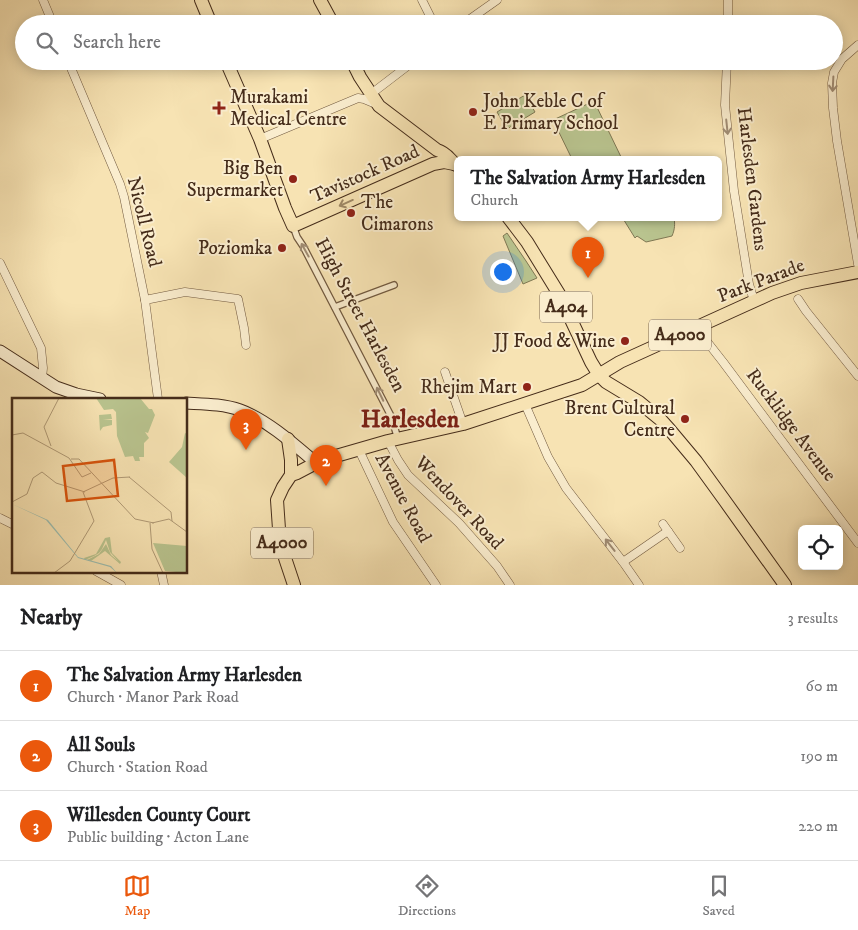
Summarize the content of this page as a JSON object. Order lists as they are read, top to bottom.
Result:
{
  "streets": {
    "main road": [
      "Tavistock Road",
      "Park Parade",
      "A404",
      "High Street Harlesden",
      "A4000"
    ],
    "street": [
      "Harlesden Gardens",
      "Nicoll Road",
      "Rucklidge Avenue",
      "Avenue Road",
      "Wendover Road"
    ]
  },
  "crossings": [
    ["Tavistock Road", "High Street Harlesden"],
    ["Harlesden Gardens", "Park Parade"],
    ["Park Parade", "A404"],
    ["Park Parade", "Rucklidge Avenue"],
    ["High Street Harlesden", "Wendover Road"]
  ],
  "one_way": ["Tavistock Road", "Harlesden Gardens", "High Street Harlesden"],
  "districts": ["Harlesden"],
  "places": {
    "health": ["Murakami Medical Centre"],
    "other": [
      "John Keble C of E Primary School",
      "Big Ben Supermarket",
      "The Cimarons",
      "Poziomka",
      "JJ Food & Wine",
      "Rhejim Mart",
      "Brent Cultural Centre"
    ]
  },
  "page": {
    "search": "Search here",
    "popup": ["The Salvation Army Harlesden", "Church"],
    "pins": ["1", "3", "2"],
    "heading": ["Nearby", "3 results"],
    "list": [
      {
        "mark": "1",
        "name": "The Salvation Army Harlesden",
        "note": "Church · Manor Park Road",
        "value": "60 m"
      },
      {
        "mark": "2",
        "name": "All Souls",
        "note": "Church · Station Road",
        "value": "190 m"
      },
      {
        "mark": "3",
        "name": "Willesden County Court",
        "note": "Public building · Acton Lane",
        "value": "220 m"
      }
    ],
    "nav": ["Map", "Directions", "Saved"]
  }
}
